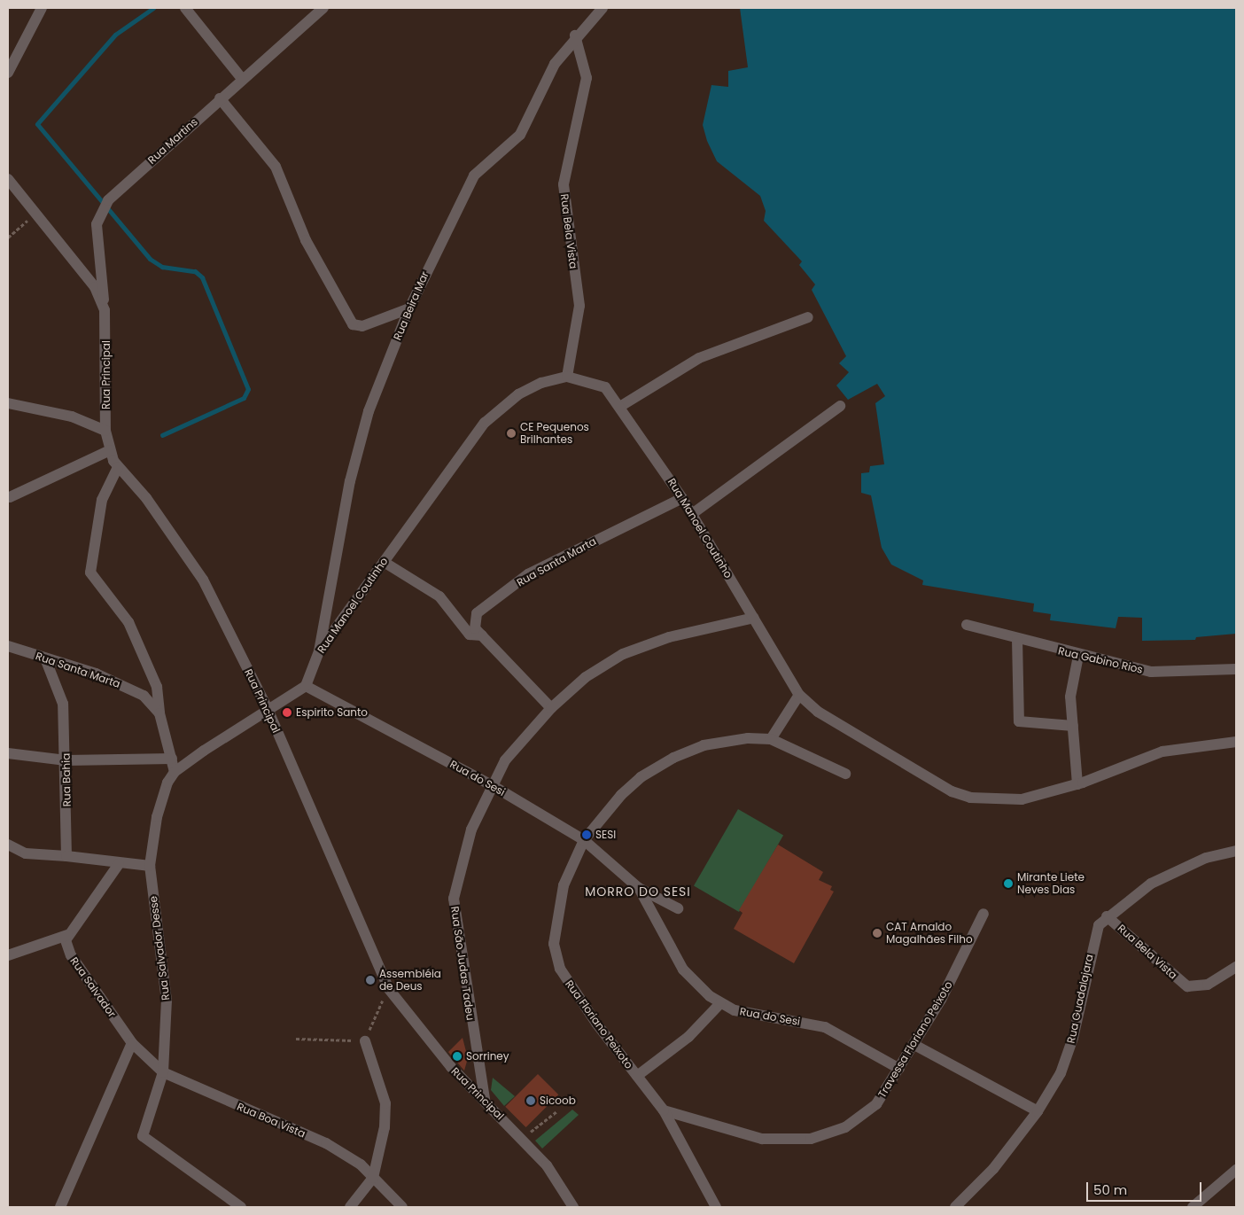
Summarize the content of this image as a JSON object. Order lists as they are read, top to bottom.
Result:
{
  "streets": {
    "street": [
      "Rua Martins",
      "Rua Bela Vista",
      "Rua Beira Mar",
      "Rua Principal",
      "Rua Manoel Coutinho",
      "Rua Santa Marta",
      "Rua Gabino Rios",
      "Rua do Sesi",
      "Rua Bahia",
      "Rua Salvador Desse",
      "Rua São Judas Tadeu",
      "Rua Salvador",
      "Rua Guadalajara",
      "Rua Floriano Peixoto",
      "Travessa Floriano Peixoto",
      "Rua Boa Vista"
    ]
  },
  "crossings": [
    ["Rua Martins", "Rua Principal"],
    ["Rua Bela Vista", "Rua Beira Mar"],
    ["Rua Bela Vista", "Rua Manoel Coutinho"],
    ["Rua Bela Vista", "Rua Guadalajara"],
    ["Rua Beira Mar", "Rua Manoel Coutinho"],
    ["Rua Principal", "Rua São Judas Tadeu"],
    ["Rua Manoel Coutinho", "Rua Santa Marta"],
    ["Rua Manoel Coutinho", "Rua do Sesi"],
    ["Rua Manoel Coutinho", "Rua São Judas Tadeu"],
    ["Rua Santa Marta", "Rua Bahia"],
    ["Rua Santa Marta", "Rua Salvador Desse"],
    ["Rua Santa Marta", "Rua São Judas Tadeu"],
    ["Rua do Sesi", "Rua São Judas Tadeu"],
    ["Rua do Sesi", "Rua Floriano Peixoto"],
    ["Rua do Sesi", "Travessa Floriano Peixoto"],
    ["Rua Salvador Desse", "Rua Boa Vista"],
    ["Rua Floriano Peixoto", "Travessa Floriano Peixoto"]
  ],
  "districts": ["MORRO DO SESI"],
  "places": [
    "CE Pequenos Brilhantes",
    "Espirito Santo",
    "SESI",
    "Mirante Liete Neves Dias",
    "CAT Arnaldo Magalhães Filho",
    "Assembléia de Deus",
    "Sorriney",
    "Sicoob"
  ],
  "scale_bar": "50 m"
}
